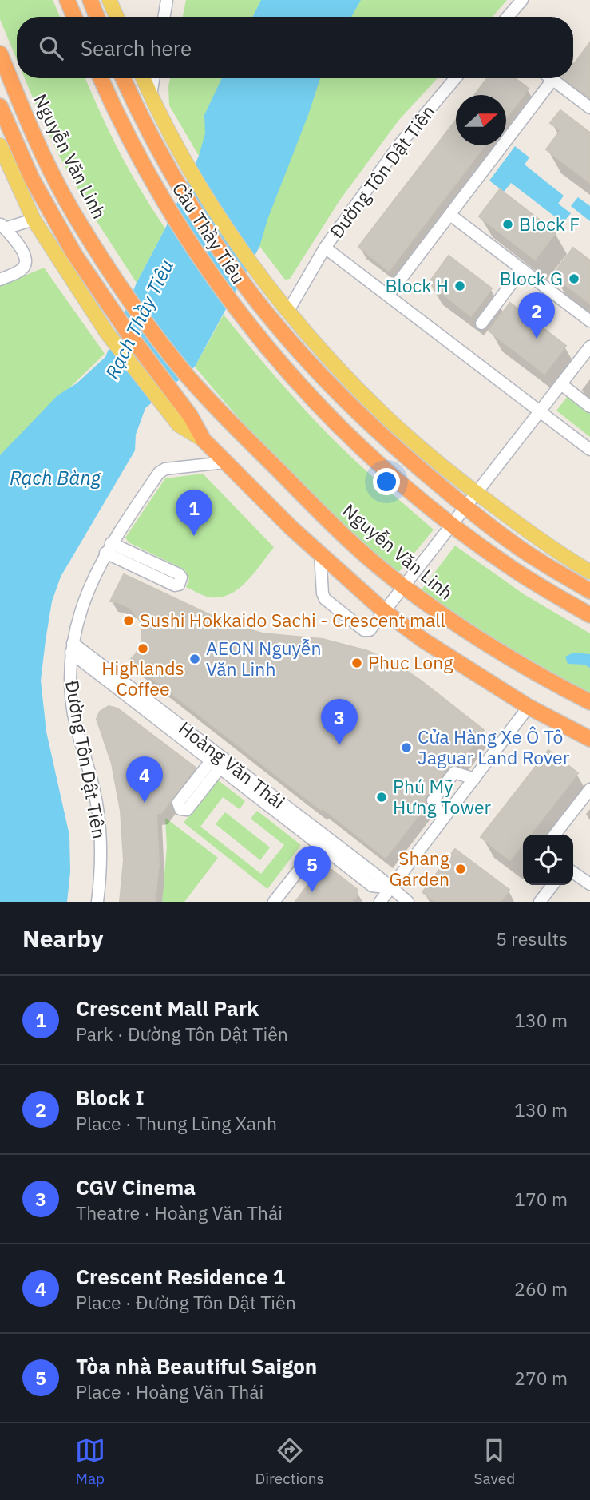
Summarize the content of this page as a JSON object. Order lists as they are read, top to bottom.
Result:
{
  "streets": {
    "highway": ["Nguyễn Văn Linh", "Cầu Thầy Tiêu"],
    "street": ["Đường Tôn Dật Tiên", "Hoàng Văn Thái"]
  },
  "crossings": [
    ["Đường Tôn Dật Tiên", "Cầu Thầy Tiêu"],
    ["Đường Tôn Dật Tiên", "Hoàng Văn Thái"]
  ],
  "water": ["Rạch Thầy Tiêu", "Rạch Bàng"],
  "places": [
    "Block F",
    "Block G",
    "Block H",
    "Sushi Hokkaido Sachi - Crescent mall",
    "Highlands Coffee",
    "AEON Nguyễn Văn Linh",
    "Phuc Long",
    "Cửa Hàng Xe Ô Tô Jaguar Land Rover",
    "Phú Mỹ Hưng Tower",
    "Shang Garden"
  ],
  "north": "right",
  "page": {
    "search": "Search here",
    "pins": [
      "2",
      "1",
      "3",
      "4",
      "5"
    ],
    "heading": ["Nearby", "5 results"],
    "list": [
      {
        "mark": "1",
        "name": "Crescent Mall Park",
        "note": "Park · Đường Tôn Dật Tiên",
        "value": "130 m"
      },
      {
        "mark": "2",
        "name": "Block I",
        "note": "Place · Thung Lũng Xanh",
        "value": "130 m"
      },
      {
        "mark": "3",
        "name": "CGV Cinema",
        "note": "Theatre · Hoàng Văn Thái",
        "value": "170 m"
      },
      {
        "mark": "4",
        "name": "Crescent Residence 1",
        "note": "Place · Đường Tôn Dật Tiên",
        "value": "260 m"
      },
      {
        "mark": "5",
        "name": "Tòa nhà Beautiful Saigon",
        "note": "Place · Hoàng Văn Thái",
        "value": "270 m"
      }
    ],
    "nav": ["Map", "Directions", "Saved"]
  }
}
